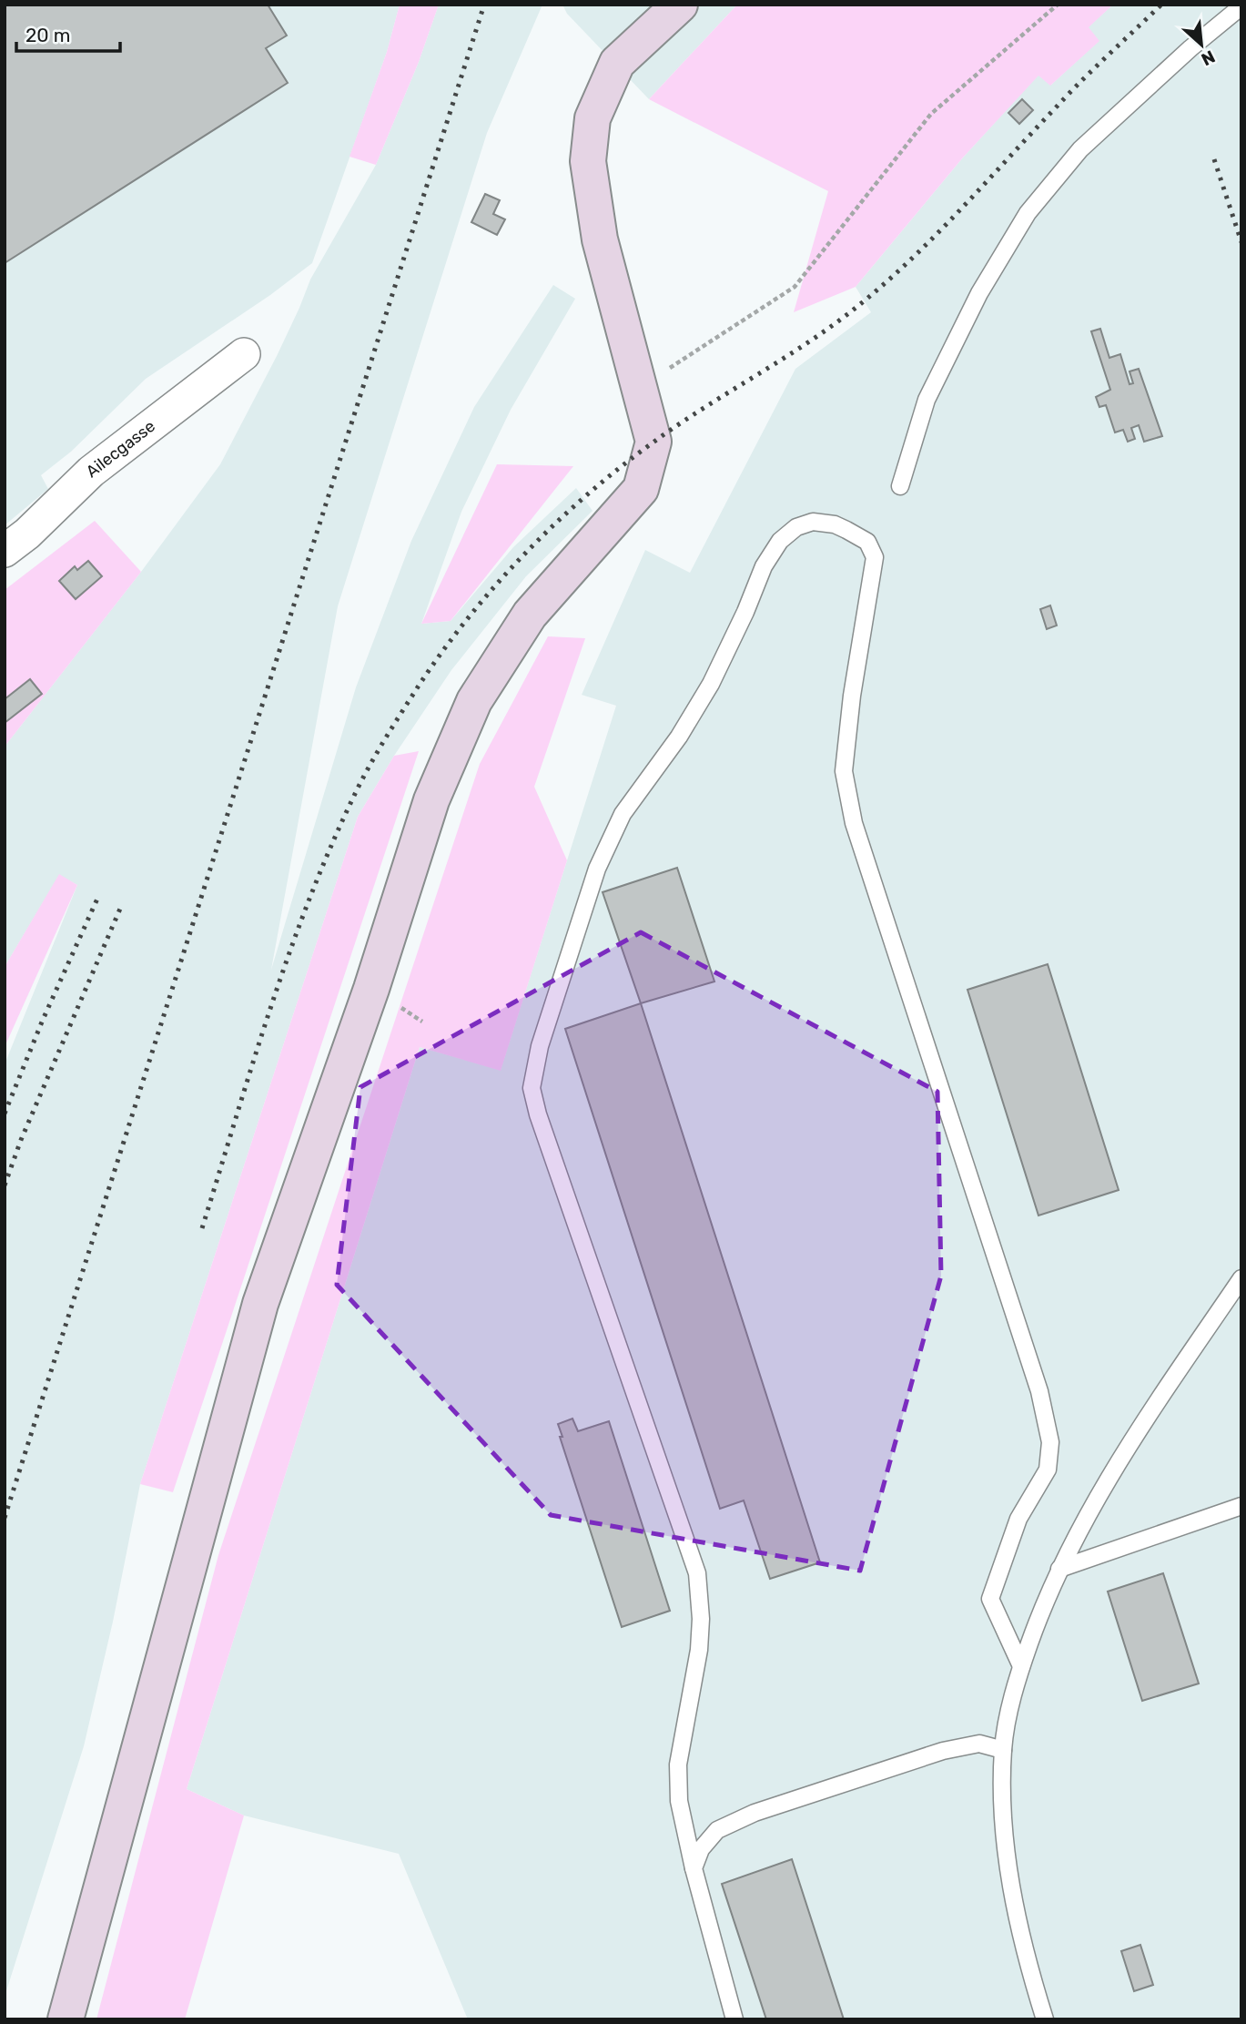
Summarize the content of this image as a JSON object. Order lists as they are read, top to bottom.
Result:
{
  "streets": {
    "street": ["Ailecgasse"]
  },
  "scale_bar": "20 m",
  "north": "bottom right"
}
